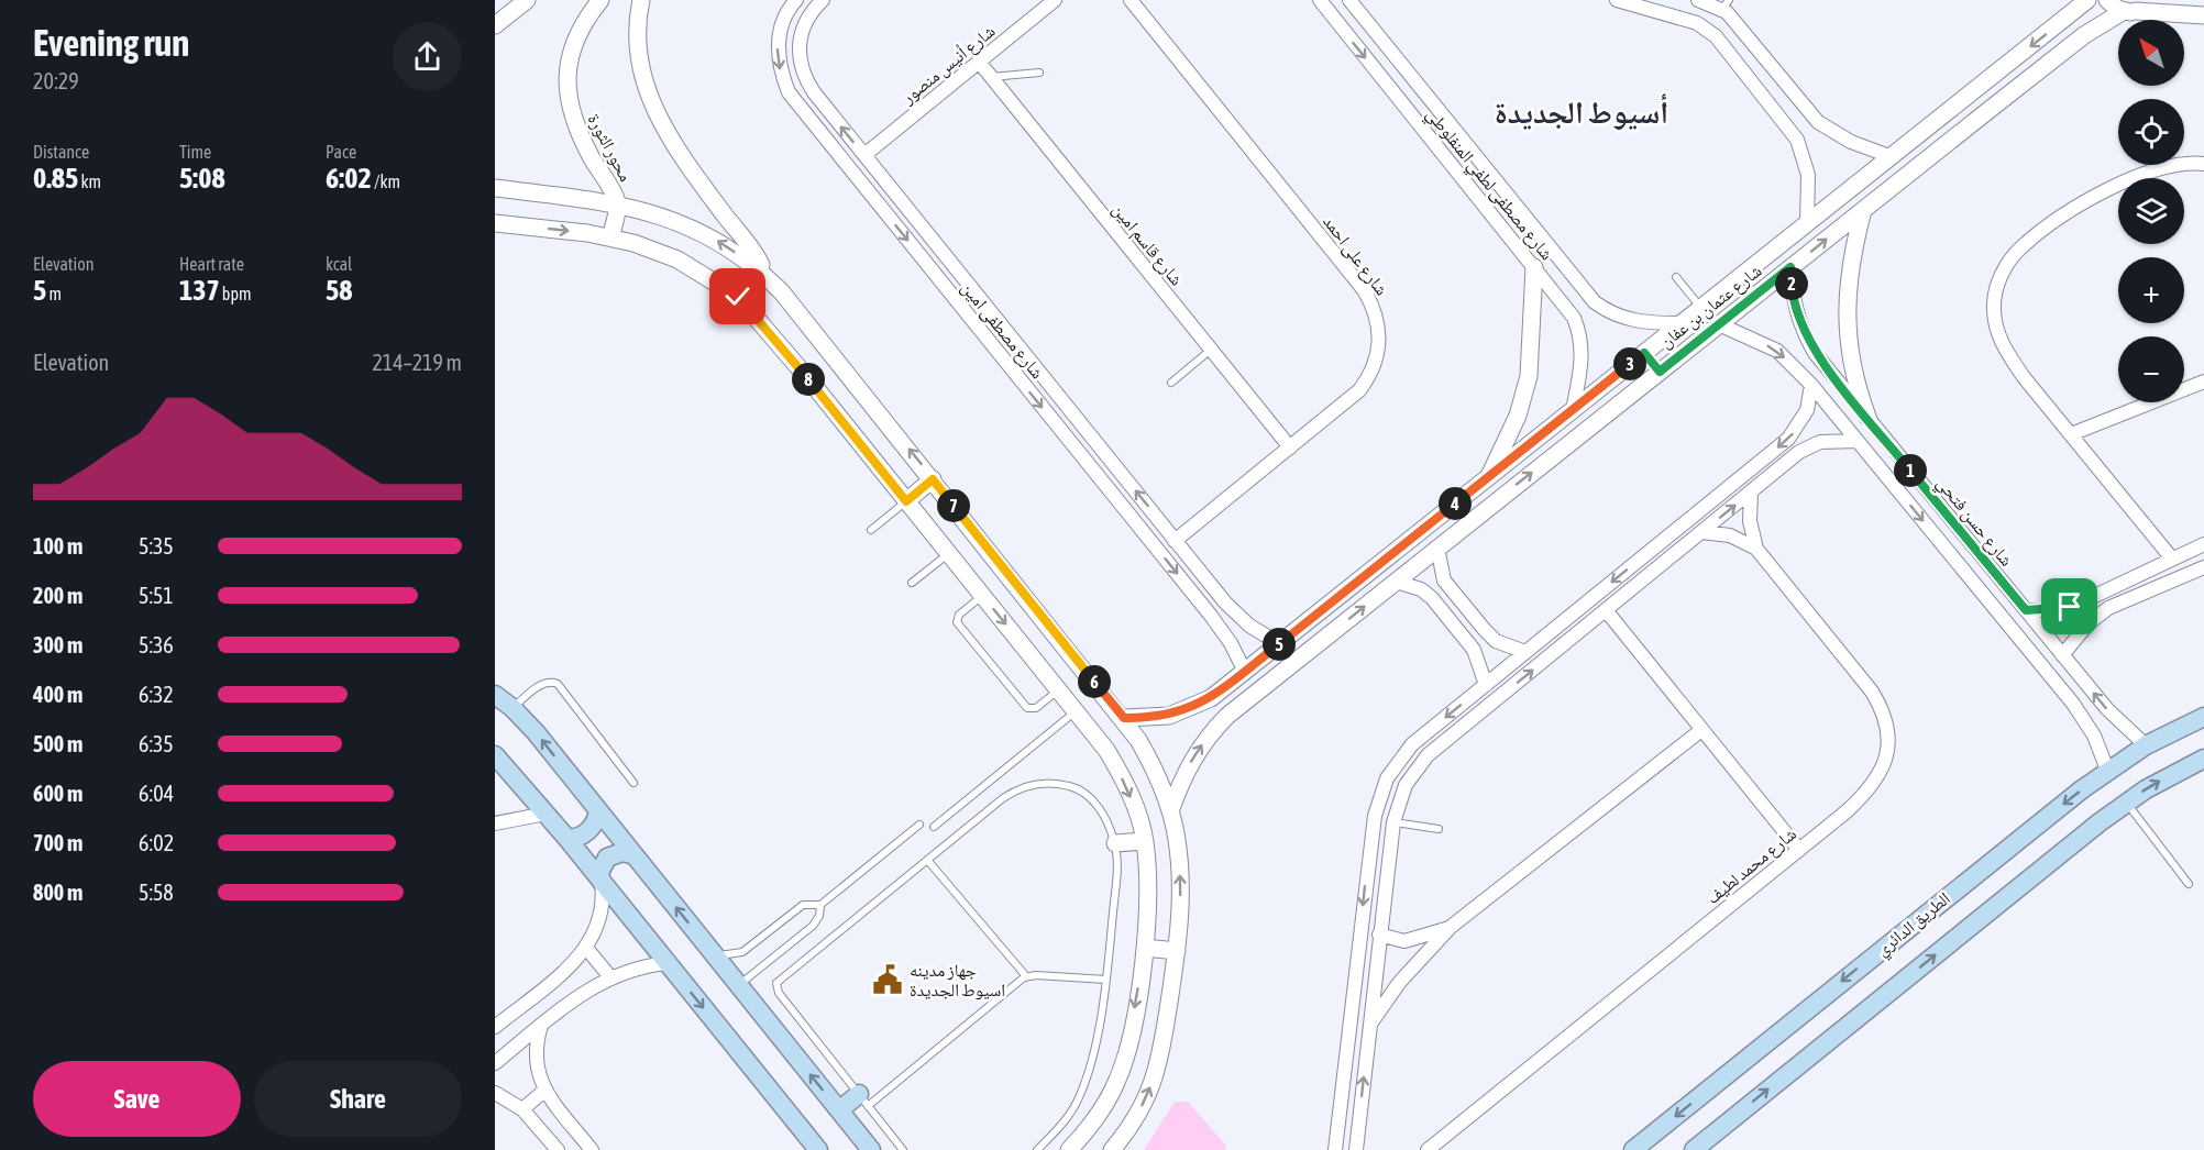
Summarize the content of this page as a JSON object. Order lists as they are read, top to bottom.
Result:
{
  "streets": {
    "main road": ["الطريق الدائري"],
    "street": [
      "شارع أنيس منصور",
      "محور الثورة",
      "شارع مصطفى لطفي المنفلوطي",
      "شارع قاسم امين",
      "شارع على احمد",
      "شارع عثمان بن عفان",
      "شارع مصطفى امين",
      "شارع حسن فتحي",
      "شارع محمد لطيف"
    ]
  },
  "crossings": [
    ["شارع أنيس منصور", "شارع قاسم امين"],
    ["شارع أنيس منصور", "شارع مصطفى امين"],
    ["شارع مصطفى لطفي المنفلوطي", "شارع عثمان بن عفان"],
    ["شارع قاسم امين", "شارع على احمد"],
    ["شارع على احمد", "شارع مصطفى امين"],
    ["شارع عثمان بن عفان", "شارع مصطفى امين"],
    ["شارع عثمان بن عفان", "شارع حسن فتحي"],
    ["شارع حسن فتحي", "الطريق الدائري"]
  ],
  "districts": ["أسيوط الجديدة"],
  "places": {
    "public building": ["جهاز مدينه اسيوط الجديدة"]
  },
  "north": "top left",
  "page": {
    "heading": ["Evening run", "20:29"],
    "map_buttons": ["+", "−"],
    "stats": [
      ["Distance", "0.85 km"],
      ["Time", "5:08"],
      ["Pace", "6:02 /km"],
      ["Elevation", "5 m"],
      ["Heart rate", "137 bpm"],
      ["kcal", "58"]
    ],
    "pins": [
      "2",
      "3",
      "8",
      "1",
      "4",
      "7",
      "5",
      "6"
    ],
    "chart": ["Elevation", "214–219 m"],
    "list": [
      {
        "name": "100 m",
        "note": "5:35"
      },
      {
        "name": "200 m",
        "note": "5:51"
      },
      {
        "name": "300 m",
        "note": "5:36"
      },
      {
        "name": "400 m",
        "note": "6:32"
      },
      {
        "name": "500 m",
        "note": "6:35"
      },
      {
        "name": "600 m",
        "note": "6:04"
      },
      {
        "name": "700 m",
        "note": "6:02"
      },
      {
        "name": "800 m",
        "note": "5:58"
      }
    ],
    "buttons": ["Save", "Share"]
  }
}
